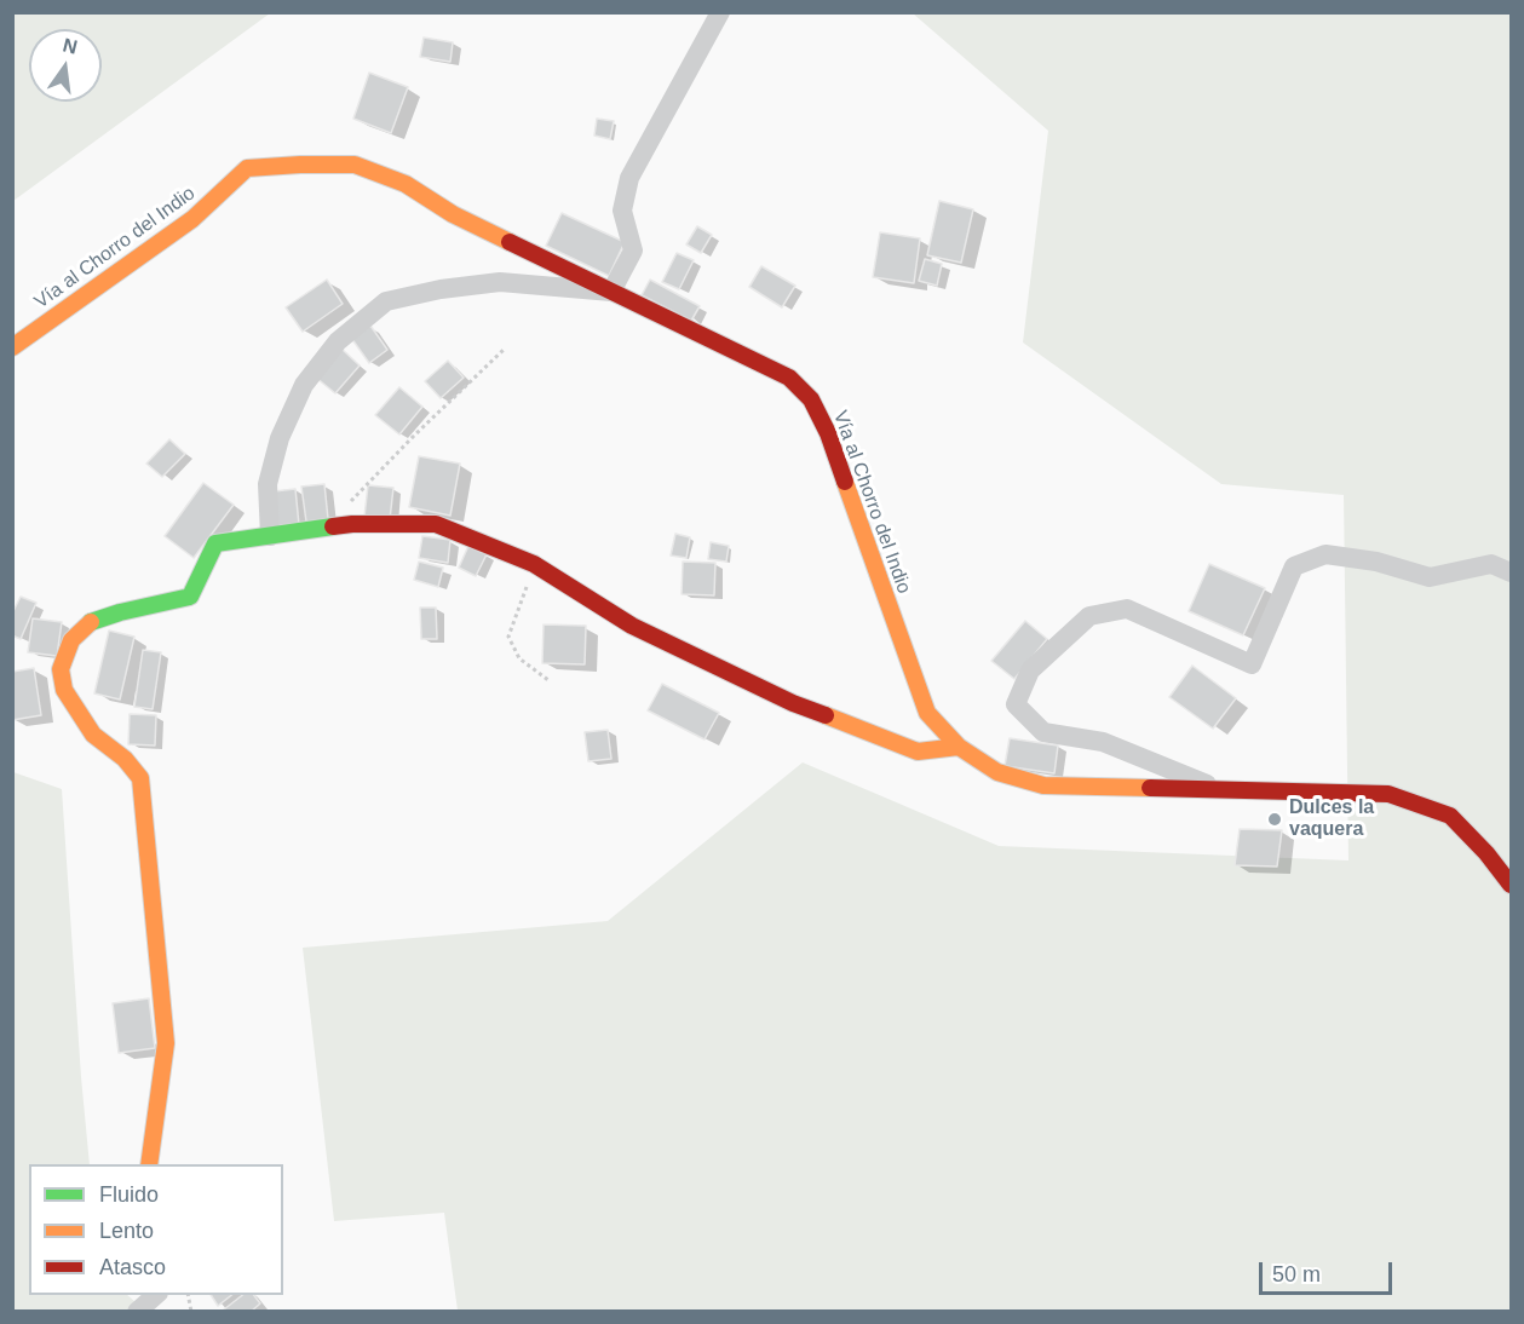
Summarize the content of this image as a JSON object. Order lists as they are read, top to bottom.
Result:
{
  "streets": {
    "street": ["Vía al Chorro del Indio"]
  },
  "places": ["Dulces la vaquera"],
  "legend": ["Fluido", "Lento", "Atasco"],
  "scale_bar": "50 m",
  "north": "top"
}
